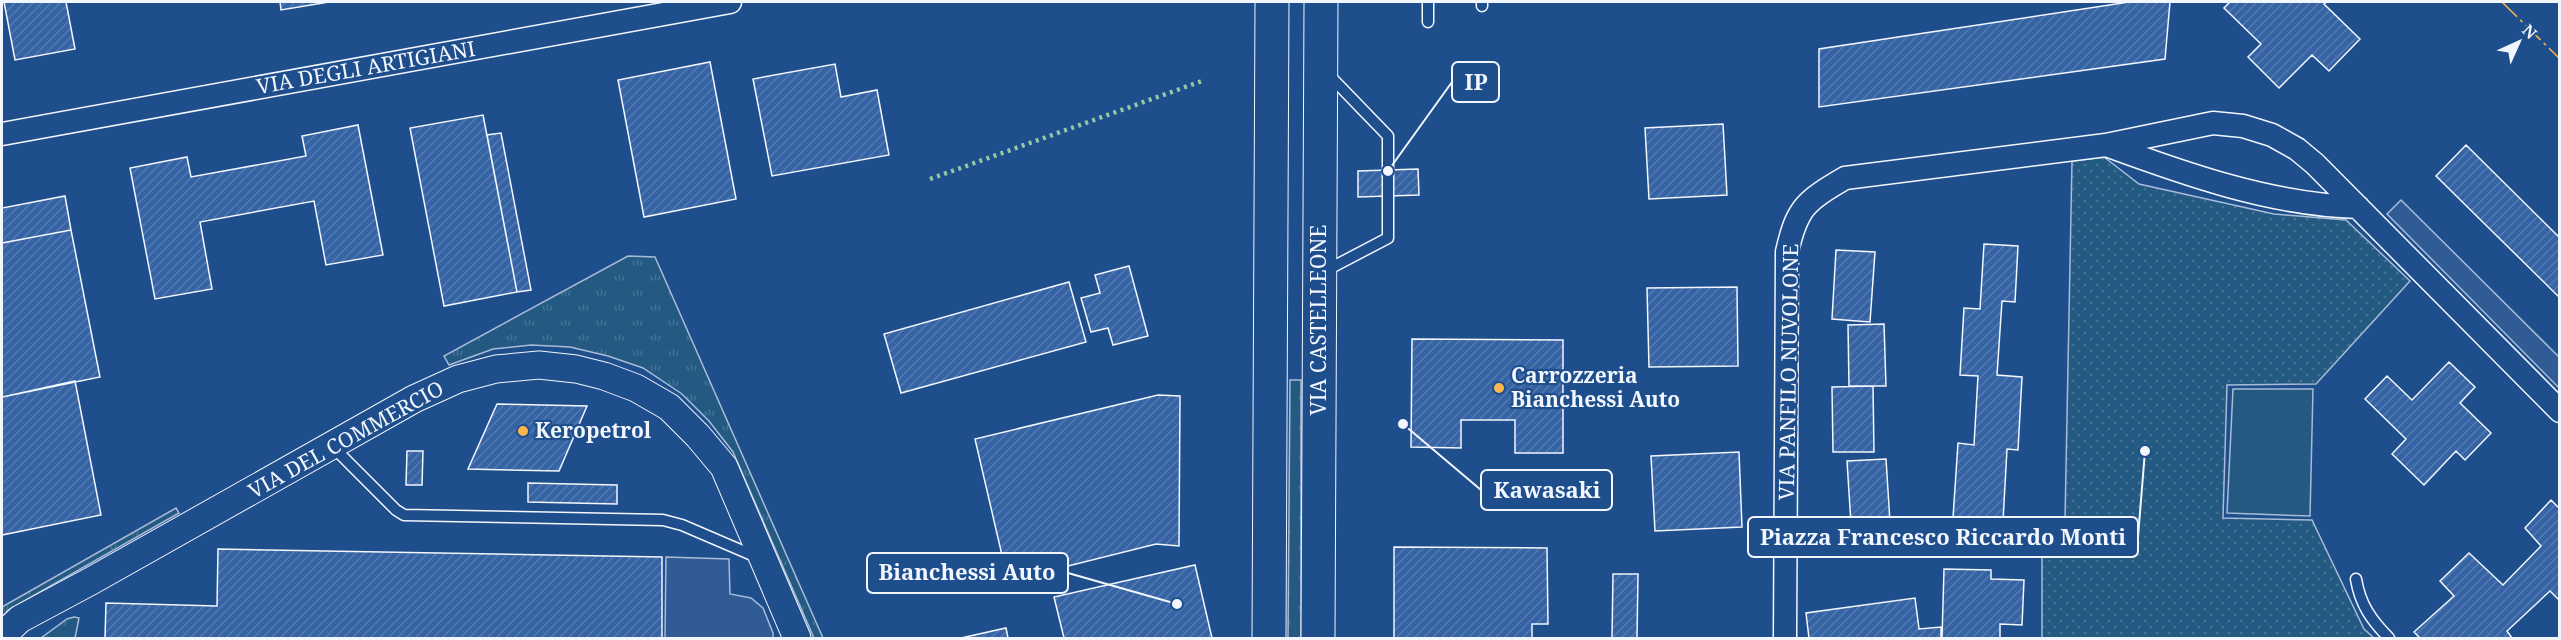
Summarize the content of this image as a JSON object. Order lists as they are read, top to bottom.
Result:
{
  "streets": {
    "main road": ["VIA CASTELLEONE"],
    "street": ["VIA DEGLI ARTIGIANI", "VIA PANFILO NUVOLONE", "VIA DEL COMMERCIO"]
  },
  "places": [
    "IP",
    "Carrozzeria Bianchessi Auto",
    "Kawasaki",
    "Keropetrol",
    "Piazza Francesco Riccardo Monti",
    "Bianchessi Auto"
  ],
  "north": "top right"
}
